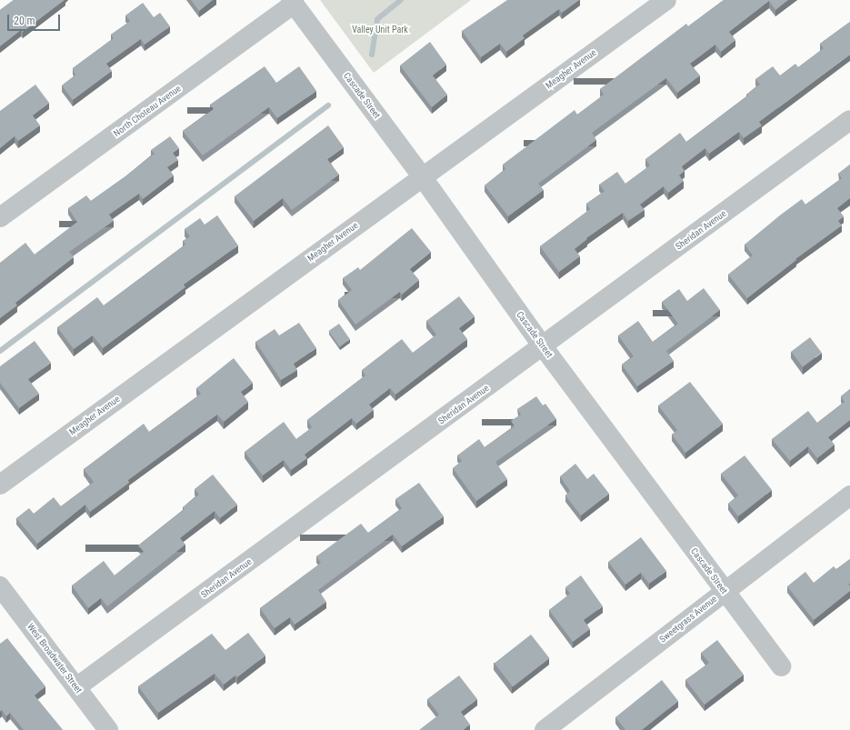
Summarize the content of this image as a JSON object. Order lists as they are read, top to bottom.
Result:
{
  "streets": {
    "street": [
      "Meagher Avenue",
      "Cascade Street",
      "North Choteau Avenue",
      "Sheridan Avenue",
      "Sweetgrass Avenue",
      "West Broadwater Street"
    ]
  },
  "crossings": [
    ["Meagher Avenue", "Cascade Street"],
    ["Cascade Street", "North Choteau Avenue"],
    ["Cascade Street", "Sheridan Avenue"],
    ["Cascade Street", "Sweetgrass Avenue"],
    ["Sheridan Avenue", "West Broadwater Street"]
  ],
  "parks": ["Valley Unit Park"],
  "scale_bar": "20 m"
}
